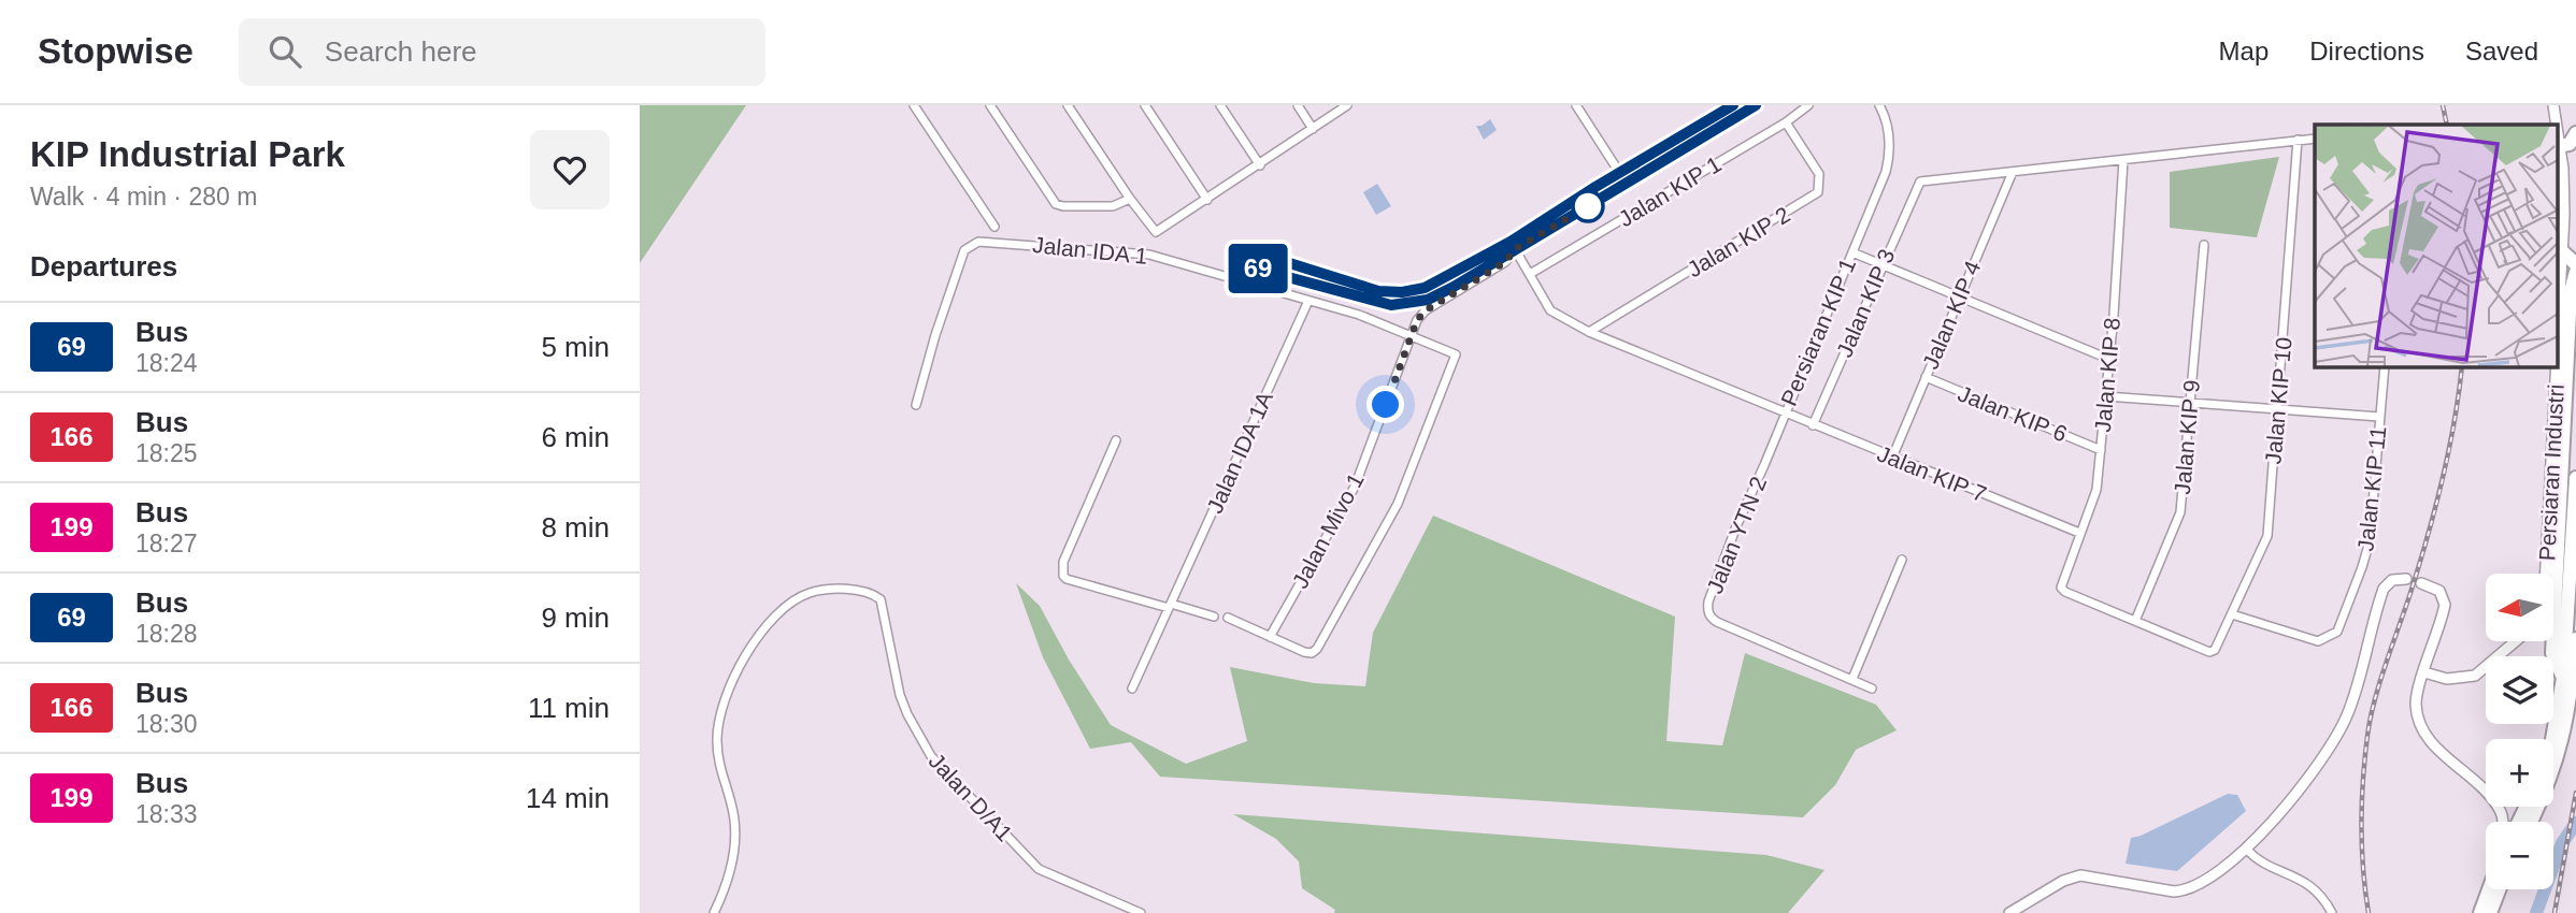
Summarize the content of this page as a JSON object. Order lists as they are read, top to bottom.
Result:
{
  "streets": {
    "street": [
      "Jalan KIP 1",
      "Jalan KIP 2",
      "Jalan IDA 1",
      "Jalan KIP 3",
      "Jalan KIP 4",
      "Persiaran KIP 1",
      "Jalan KIP 8",
      "Jalan KIP 10",
      "Jalan KIP 6",
      "Jalan KIP 9",
      "Jalan IDA 1A",
      "Persiaran Industri",
      "Jalan KIP 7",
      "Jalan KIP 11",
      "Jalan Mivo 1",
      "Jalan YTN 2",
      "Jalan D/A1"
    ]
  },
  "crossings": [
    ["Jalan KIP 1", "Jalan KIP 2"],
    ["Jalan KIP 1", "Persiaran KIP 1"],
    ["Jalan KIP 2", "Persiaran KIP 1"],
    ["Jalan IDA 1", "Jalan IDA 1A"],
    ["Jalan IDA 1", "Jalan Mivo 1"],
    ["Jalan KIP 3", "Jalan KIP 4"],
    ["Jalan KIP 3", "Jalan KIP 7"],
    ["Jalan KIP 4", "Jalan KIP 6"],
    ["Jalan KIP 4", "Jalan KIP 7"],
    ["Persiaran KIP 1", "Jalan KIP 7"],
    ["Persiaran KIP 1", "Jalan Mivo 1"],
    ["Persiaran KIP 1", "Jalan YTN 2"],
    ["Jalan KIP 8", "Jalan KIP 10"],
    ["Jalan KIP 8", "Jalan KIP 6"],
    ["Jalan KIP 8", "Jalan KIP 9"],
    ["Jalan KIP 8", "Jalan KIP 7"],
    ["Jalan KIP 10", "Jalan KIP 9"],
    ["Jalan KIP 10", "Jalan KIP 11"],
    ["Jalan KIP 7", "Jalan YTN 2"]
  ],
  "lines": ["bus line 69"],
  "north": "left",
  "page": {
    "header": "Stopwise",
    "search": "Search here",
    "nav": ["Map", "Directions", "Saved"],
    "heading": [
      ["KIP Industrial Park", "Walk · 4 min · 280 m"],
      "Departures"
    ],
    "on_map": "69",
    "list": [
      {
        "mark": "69",
        "name": "Bus",
        "note": "18:24",
        "value": "5 min"
      },
      {
        "mark": "166",
        "name": "Bus",
        "note": "18:25",
        "value": "6 min"
      },
      {
        "mark": "199",
        "name": "Bus",
        "note": "18:27",
        "value": "8 min"
      },
      {
        "mark": "69",
        "name": "Bus",
        "note": "18:28",
        "value": "9 min"
      },
      {
        "mark": "166",
        "name": "Bus",
        "note": "18:30",
        "value": "11 min"
      },
      {
        "mark": "199",
        "name": "Bus",
        "note": "18:33",
        "value": "14 min"
      }
    ],
    "map_buttons": ["+", "−"]
  }
}
